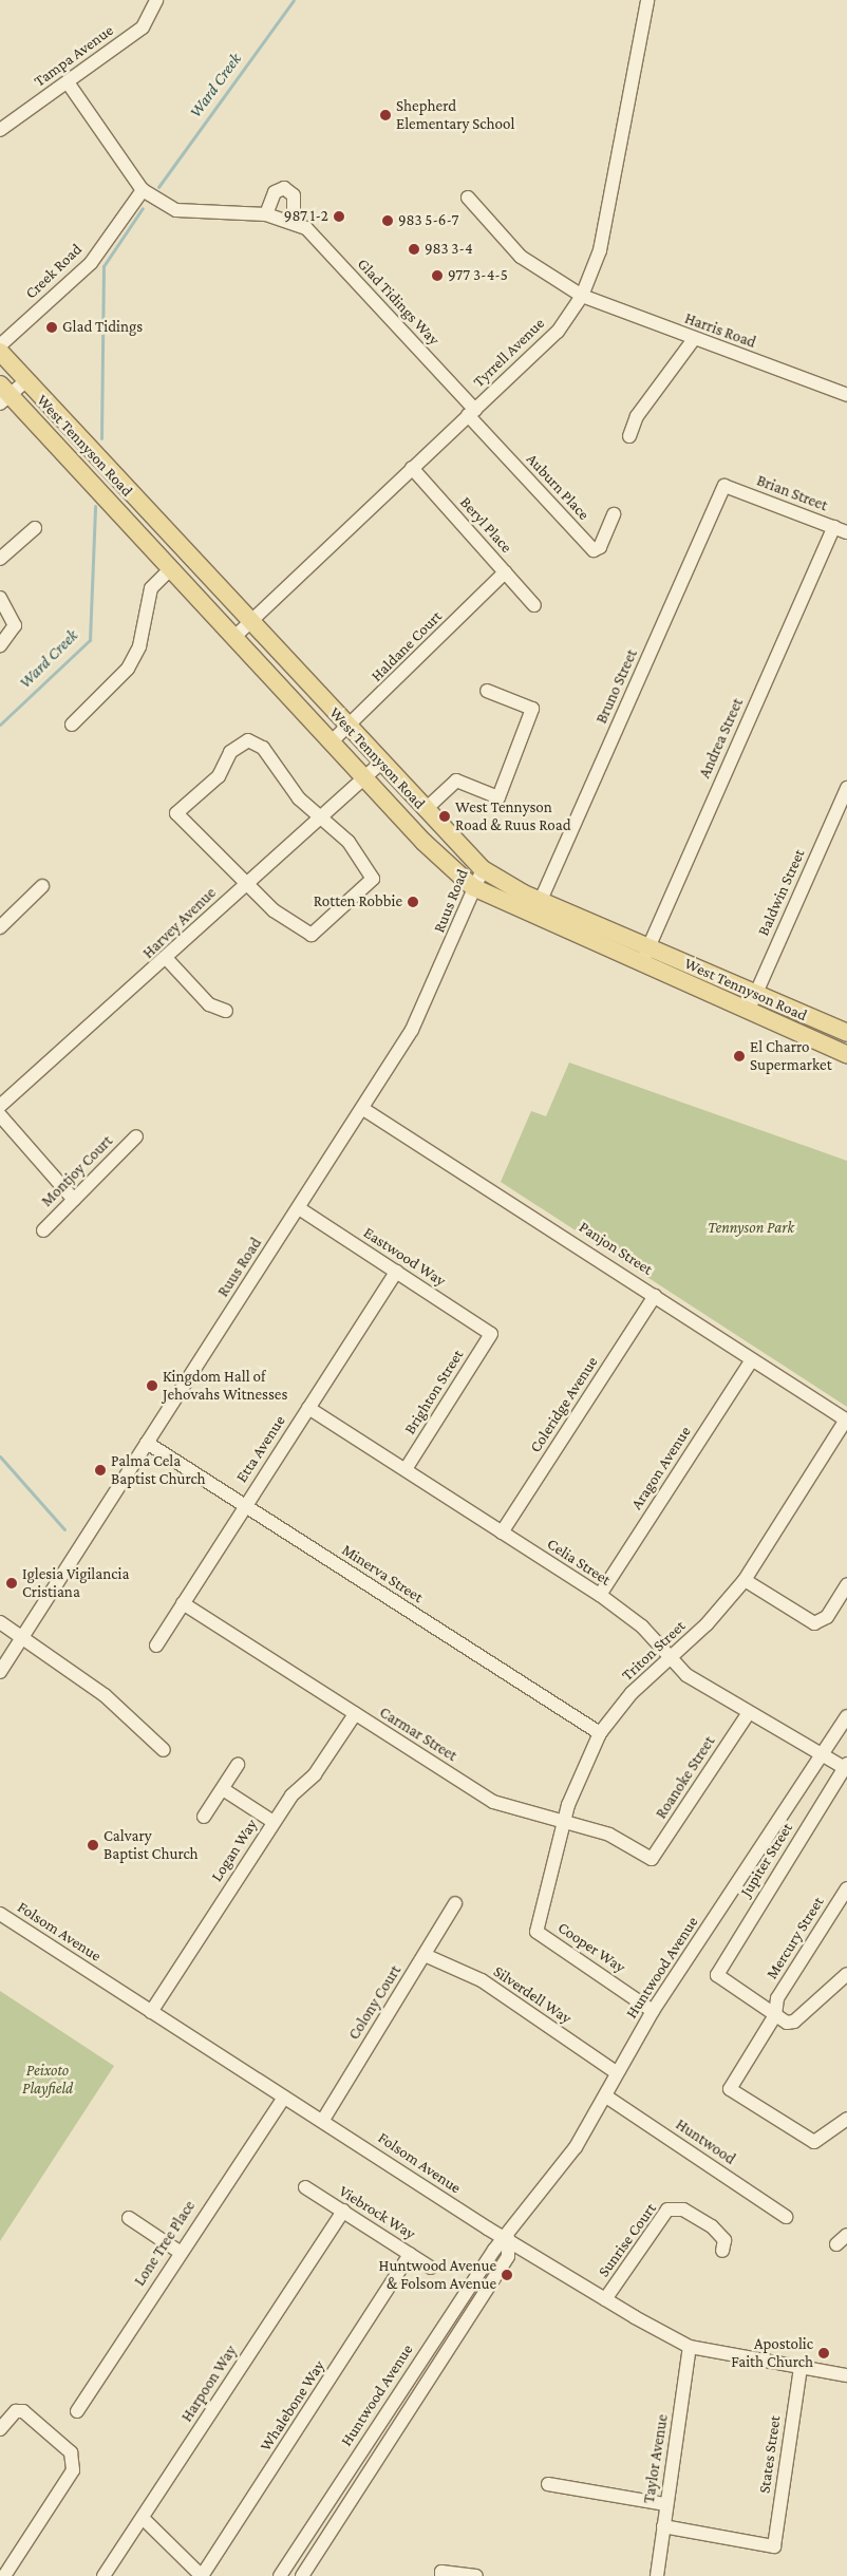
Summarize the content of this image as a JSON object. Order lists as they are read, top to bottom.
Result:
{
  "streets": {
    "main road": ["West Tennyson Road"],
    "street": [
      "Tampa Avenue",
      "Creek Road",
      "Glad Tidings Way",
      "Harris Road",
      "Tyrrell Avenue",
      "Auburn Place",
      "Brian Street",
      "Beryl Place",
      "Haldane Court",
      "Bruno Street",
      "Andrea Street",
      "Baldwin Street",
      "Ruus Road",
      "Harvey Avenue",
      "Montjoy Court",
      "Panjon Street",
      "Eastwood Way",
      "Brighton Street",
      "Coleridge Avenue",
      "Etta Avenue",
      "Aragon Avenue",
      "Celia Street",
      "Minerva Street",
      "Triton Street",
      "Carmar Street",
      "Roanoke Street",
      "Logan Way",
      "Jupiter Street",
      "Folsom Avenue",
      "Mercury Street",
      "Cooper Way",
      "Huntwood Avenue",
      "Silverdell Way",
      "Colony Court",
      "Huntwood",
      "Viebrock Way",
      "Sunrise Court",
      "Lone Tree Place",
      "Harpoon Way",
      "Whalebone Way",
      "States Street",
      "Taylor Avenue"
    ]
  },
  "crossings": [
    ["Tampa Avenue", "Glad Tidings Way"],
    ["Creek Road", "Glad Tidings Way"],
    ["Glad Tidings Way", "Tyrrell Avenue"],
    ["Glad Tidings Way", "Auburn Place"],
    ["Harris Road", "Tyrrell Avenue"],
    ["Tyrrell Avenue", "West Tennyson Road"],
    ["Tyrrell Avenue", "Auburn Place"],
    ["Tyrrell Avenue", "Beryl Place"],
    ["West Tennyson Road", "Haldane Court"],
    ["West Tennyson Road", "Bruno Street"],
    ["West Tennyson Road", "Andrea Street"],
    ["West Tennyson Road", "Baldwin Street"],
    ["West Tennyson Road", "Ruus Road"],
    ["West Tennyson Road", "Harvey Avenue"],
    ["Brian Street", "Bruno Street"],
    ["Brian Street", "Andrea Street"],
    ["Beryl Place", "Haldane Court"],
    ["Ruus Road", "Panjon Street"],
    ["Ruus Road", "Eastwood Way"],
    ["Ruus Road", "Minerva Street"],
    ["Panjon Street", "Coleridge Avenue"],
    ["Panjon Street", "Aragon Avenue"],
    ["Panjon Street", "Triton Street"],
    ["Eastwood Way", "Brighton Street"],
    ["Eastwood Way", "Etta Avenue"],
    ["Brighton Street", "Celia Street"],
    ["Coleridge Avenue", "Celia Street"],
    ["Etta Avenue", "Celia Street"],
    ["Etta Avenue", "Minerva Street"],
    ["Etta Avenue", "Carmar Street"],
    ["Aragon Avenue", "Celia Street"],
    ["Celia Street", "Triton Street"],
    ["Celia Street", "Roanoke Street"],
    ["Celia Street", "Jupiter Street"],
    ["Celia Street", "Huntwood Avenue"],
    ["Minerva Street", "Triton Street"],
    ["Triton Street", "Carmar Street"],
    ["Triton Street", "Cooper Way"],
    ["Carmar Street", "Roanoke Street"],
    ["Carmar Street", "Logan Way"],
    ["Logan Way", "Folsom Avenue"],
    ["Jupiter Street", "Mercury Street"],
    ["Folsom Avenue", "Huntwood Avenue"],
    ["Folsom Avenue", "Colony Court"],
    ["Folsom Avenue", "Sunrise Court"],
    ["Folsom Avenue", "Lone Tree Place"],
    ["Folsom Avenue", "States Street"],
    ["Folsom Avenue", "Taylor Avenue"],
    ["Cooper Way", "Huntwood Avenue"],
    ["Huntwood Avenue", "Silverdell Way"],
    ["Huntwood Avenue", "Huntwood"],
    ["Silverdell Way", "Colony Court"],
    ["Viebrock Way", "Harpoon Way"],
    ["Viebrock Way", "Whalebone Way"],
    ["Harpoon Way", "Whalebone Way"],
    ["States Street", "Taylor Avenue"]
  ],
  "water": ["Ward Creek"],
  "parks": ["Tennyson Park", "Peixoto Playfield"],
  "places": [
    "Shepherd Elementary School",
    "987 1-2",
    "983 5-6-7",
    "983 3-4",
    "977 3-4-5",
    "Glad Tidings",
    "West Tennyson Road & Ruus Road",
    "Rotten Robbie",
    "El Charro Supermarket",
    "Kingdom Hall of Jehovahs Witnesses",
    "Palma Cela Baptist Church",
    "Iglesia Vigilancia Cristiana",
    "Calvary Baptist Church",
    "Huntwood Avenue & Folsom Avenue",
    "Apostolic Faith Church"
  ]
}
